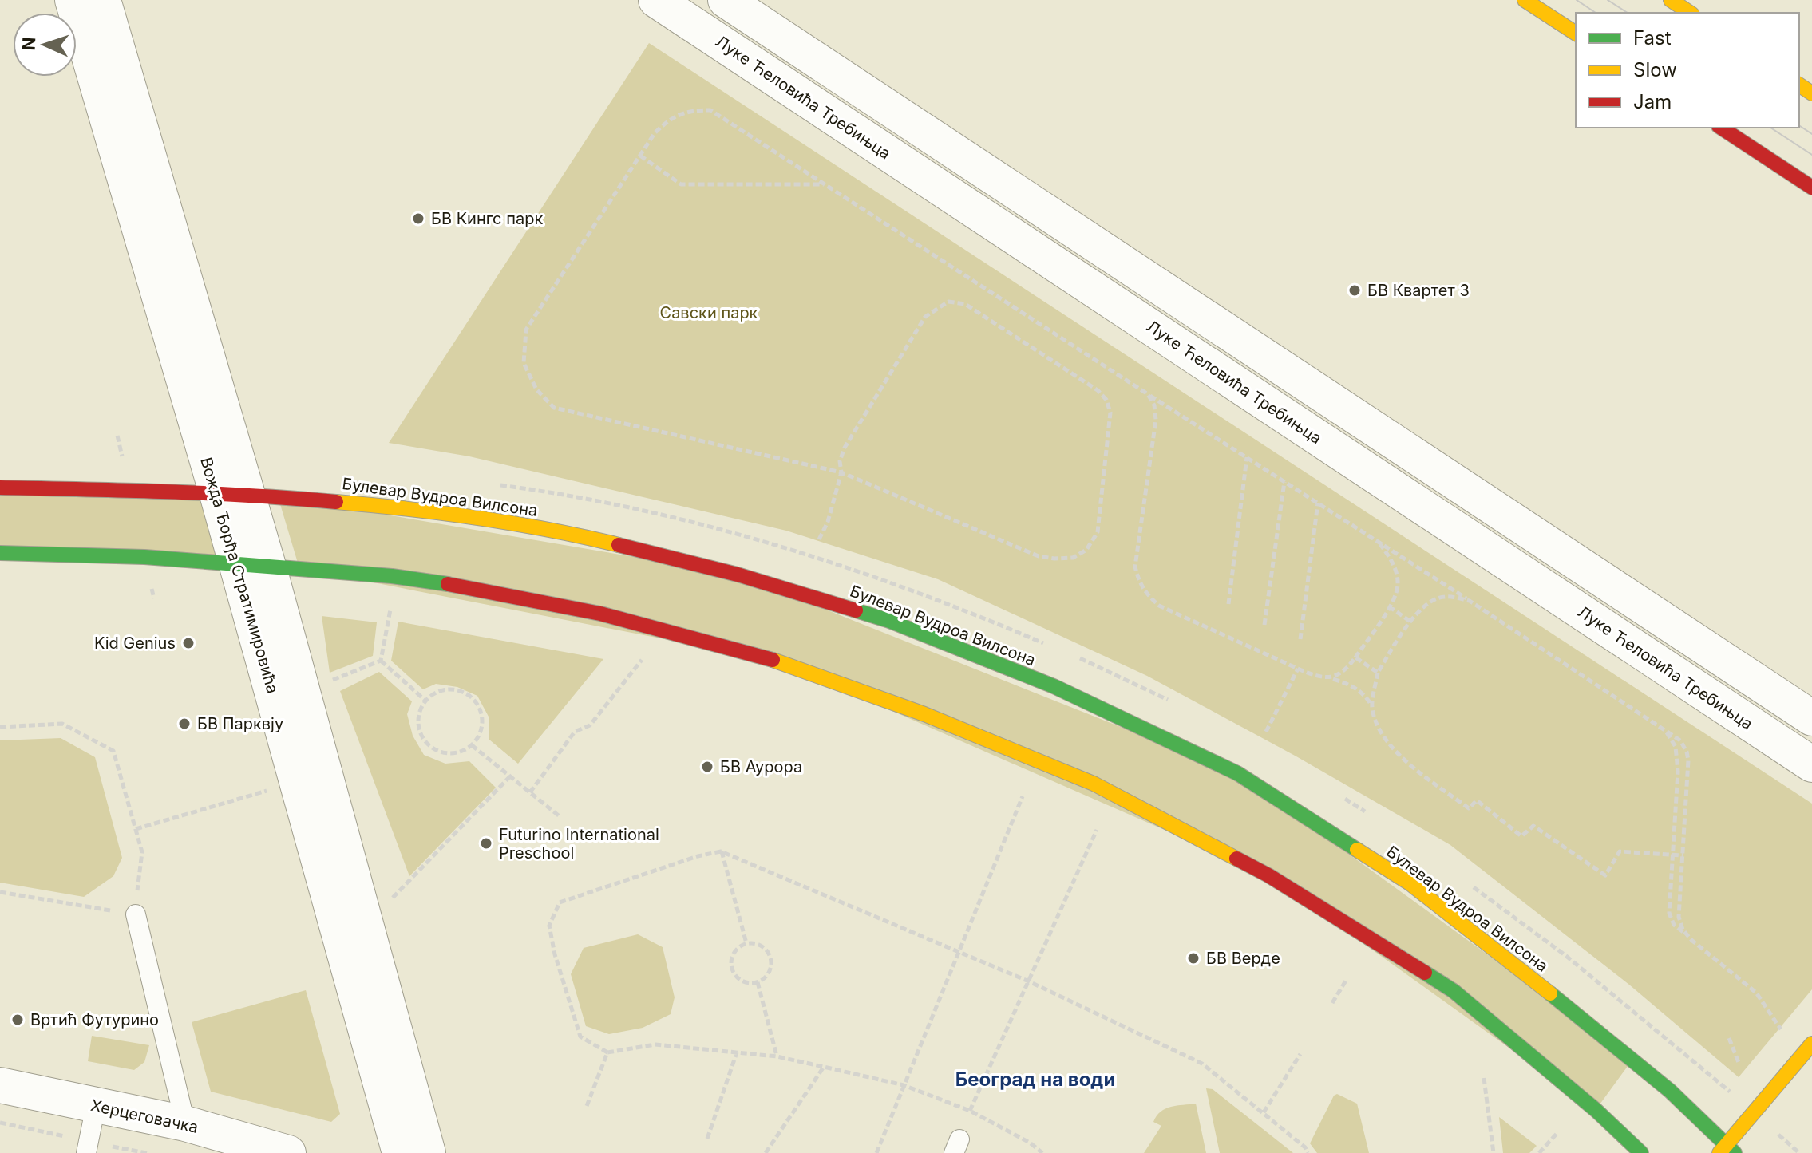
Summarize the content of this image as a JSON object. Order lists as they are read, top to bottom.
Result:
{
  "streets": {
    "main road": ["Булевар Вудроа Вилсона"],
    "street": ["Луке Ћеловића Требињца", "Вожда Ђорђа Стратимировића", "Херцеговачка"]
  },
  "crossings": [
    ["Булевар Вудроа Вилсона", "Вожда Ђорђа Стратимировића"]
  ],
  "districts": ["Београд на води"],
  "parks": ["Савски парк"],
  "places": [
    "БВ Кингс парк",
    "БВ Квартет 3",
    "Kid Genius",
    "БВ Парквју",
    "БВ Аурора",
    "Futurino International Preschool",
    "БВ Верде",
    "Вртић Футурино"
  ],
  "legend": ["Fast", "Slow", "Jam"],
  "north": "left"
}
